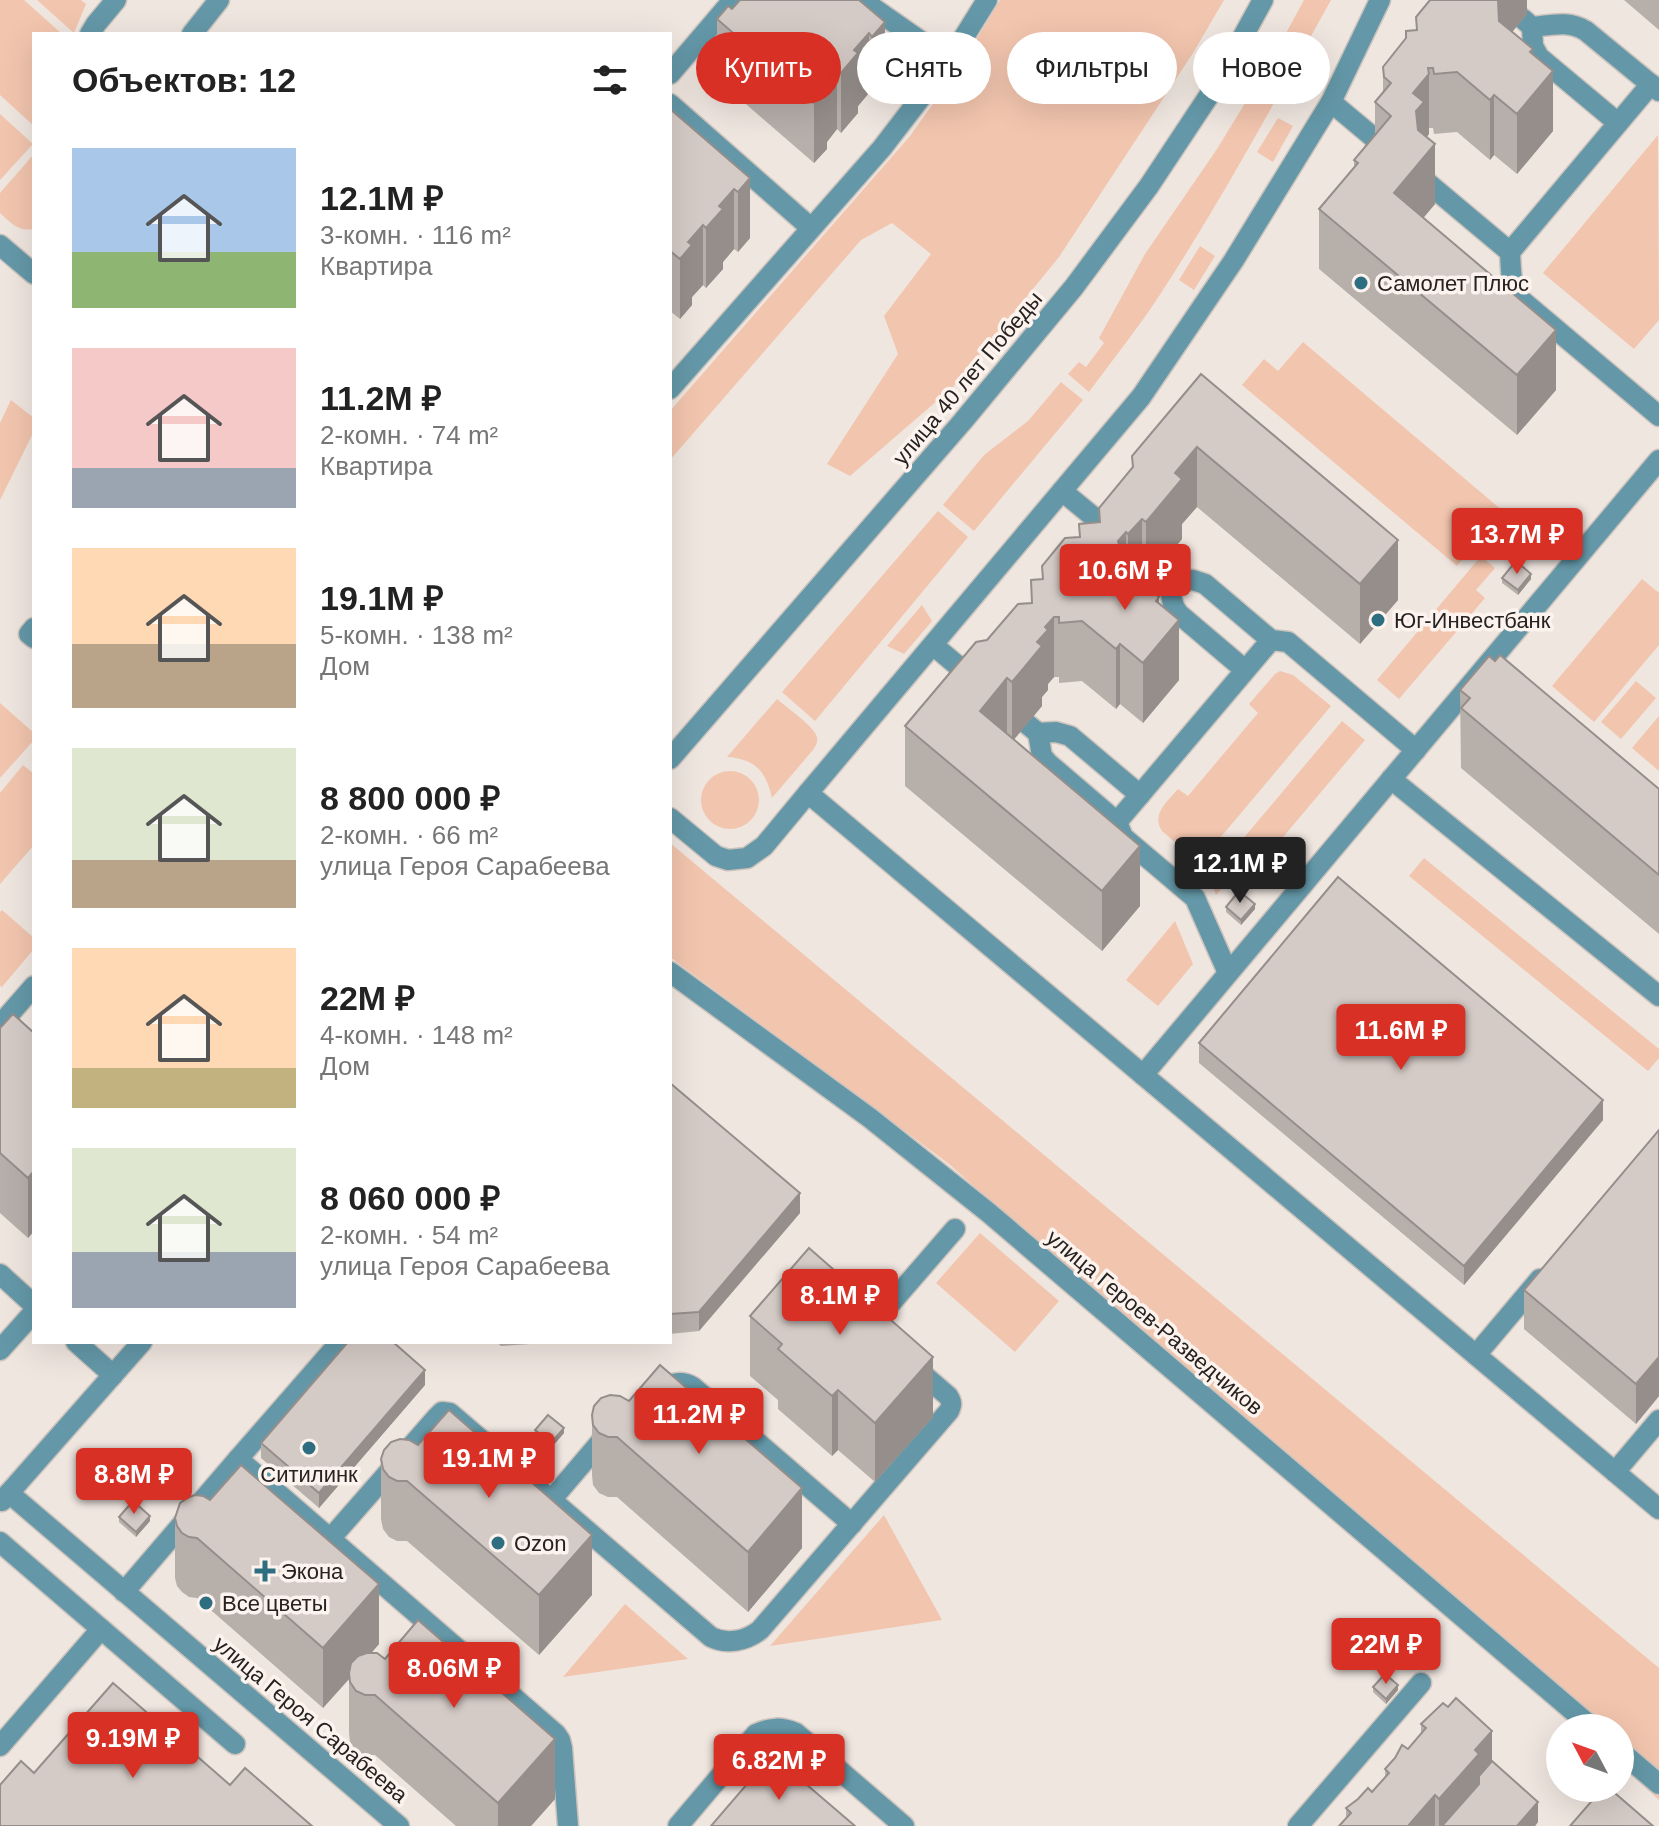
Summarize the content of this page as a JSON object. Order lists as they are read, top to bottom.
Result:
{
  "streets": {
    "street": ["улица 40 лет Победы", "улица Героев-Разведчиков", "улица Героя Сарабеева"]
  },
  "places": {
    "other": [
      "Самолет Плюс",
      "Юг-Инвестбанк",
      "Ситилинк",
      "Ozon",
      "Все цветы"
    ],
    "health": ["Экона"]
  },
  "north": "top left",
  "page": {
    "chip": [
      "Купить",
      "Снять",
      "Фильтры",
      "Новое"
    ],
    "heading": "Объектов: 12",
    "list": [
      {
        "name": "12.1M ₽",
        "note": "3-комн. · 116 m² · Квартира"
      },
      {
        "name": "11.2M ₽",
        "note": "2-комн. · 74 m² · Квартира"
      },
      {
        "name": "19.1M ₽",
        "note": "5-комн. · 138 m² · Дом"
      },
      {
        "name": "8 800 000 ₽",
        "note": "2-комн. · 66 m² · улица Героя Сарабеева"
      },
      {
        "name": "22M ₽",
        "note": "4-комн. · 148 m² · Дом"
      },
      {
        "name": "8 060 000 ₽",
        "note": "2-комн. · 54 m² · улица Героя Сарабеева"
      }
    ],
    "price": [
      "13.7M ₽",
      "10.6M ₽",
      "12.1M ₽",
      "11.6M ₽",
      "8.1M ₽",
      "11.2M ₽",
      "19.1M ₽",
      "8.8M ₽",
      "22M ₽",
      "8.06M ₽",
      "9.19M ₽",
      "6.82M ₽"
    ]
  }
}
